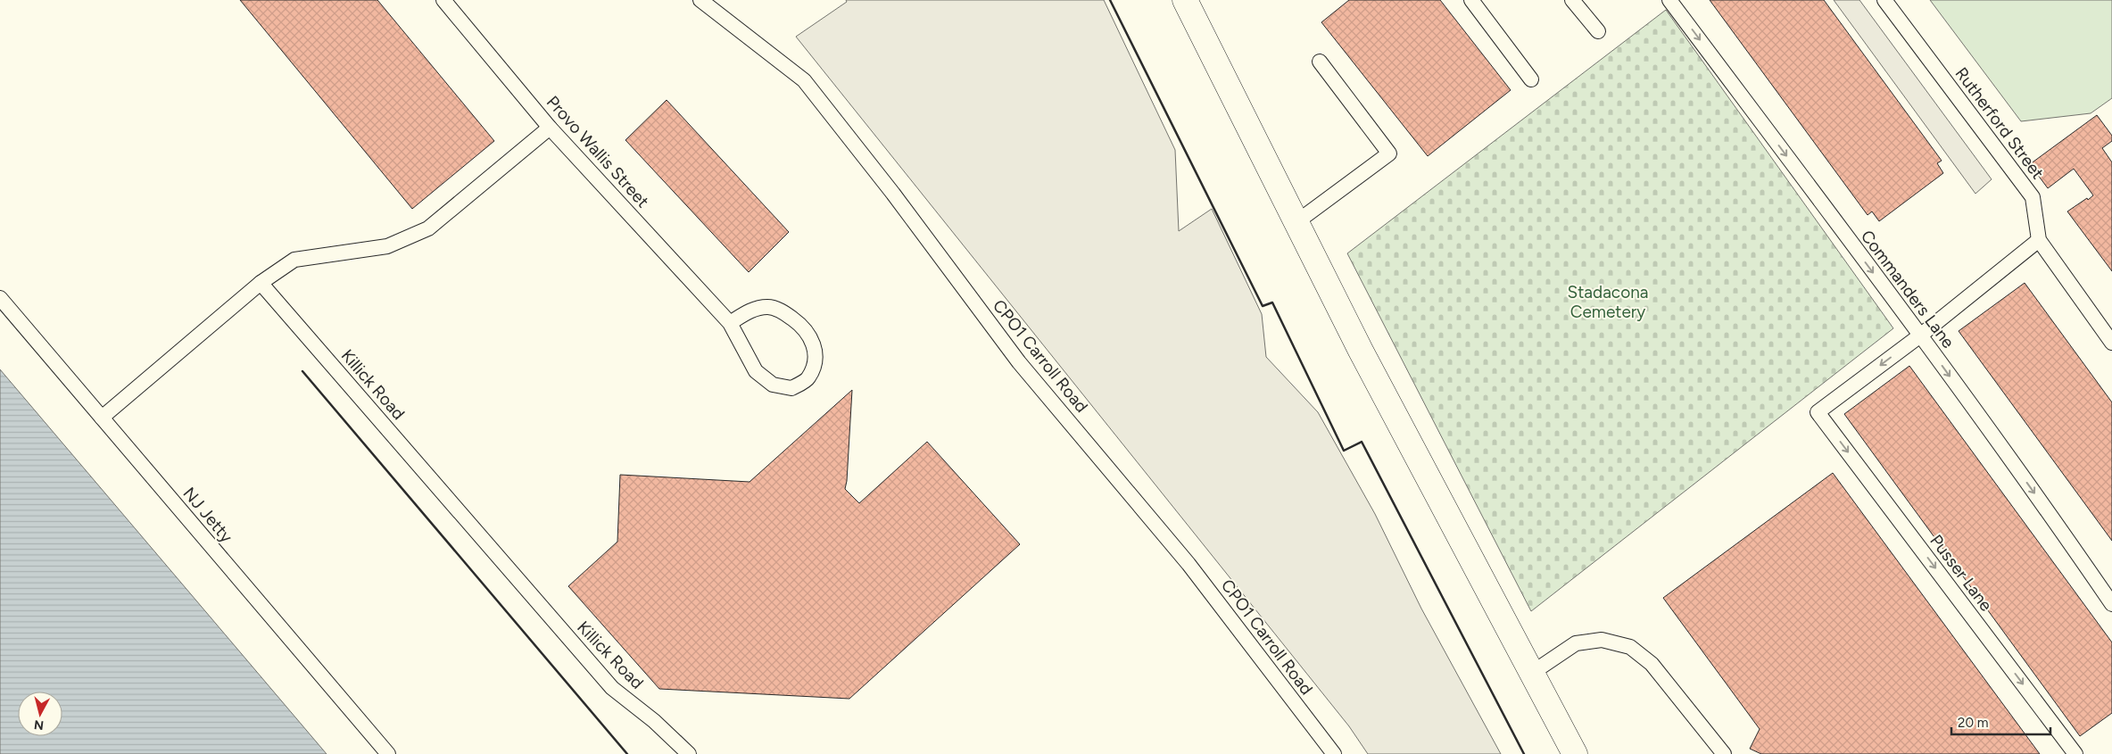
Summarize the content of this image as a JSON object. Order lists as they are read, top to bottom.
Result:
{
  "streets": {
    "lane": [
      "Rutherford Street",
      "Provo Wallis Street",
      "Commanders Lane",
      "CPO1 Carroll Road",
      "Killick Road",
      "NJ Jetty",
      "Pusser Lane"
    ]
  },
  "crossings": [
    ["Commanders Lane", "Pusser Lane"]
  ],
  "one_way": ["Commanders Lane", "Pusser Lane"],
  "parks": ["Stadacona Cemetery"],
  "scale_bar": "20 m",
  "north": "bottom"
}
